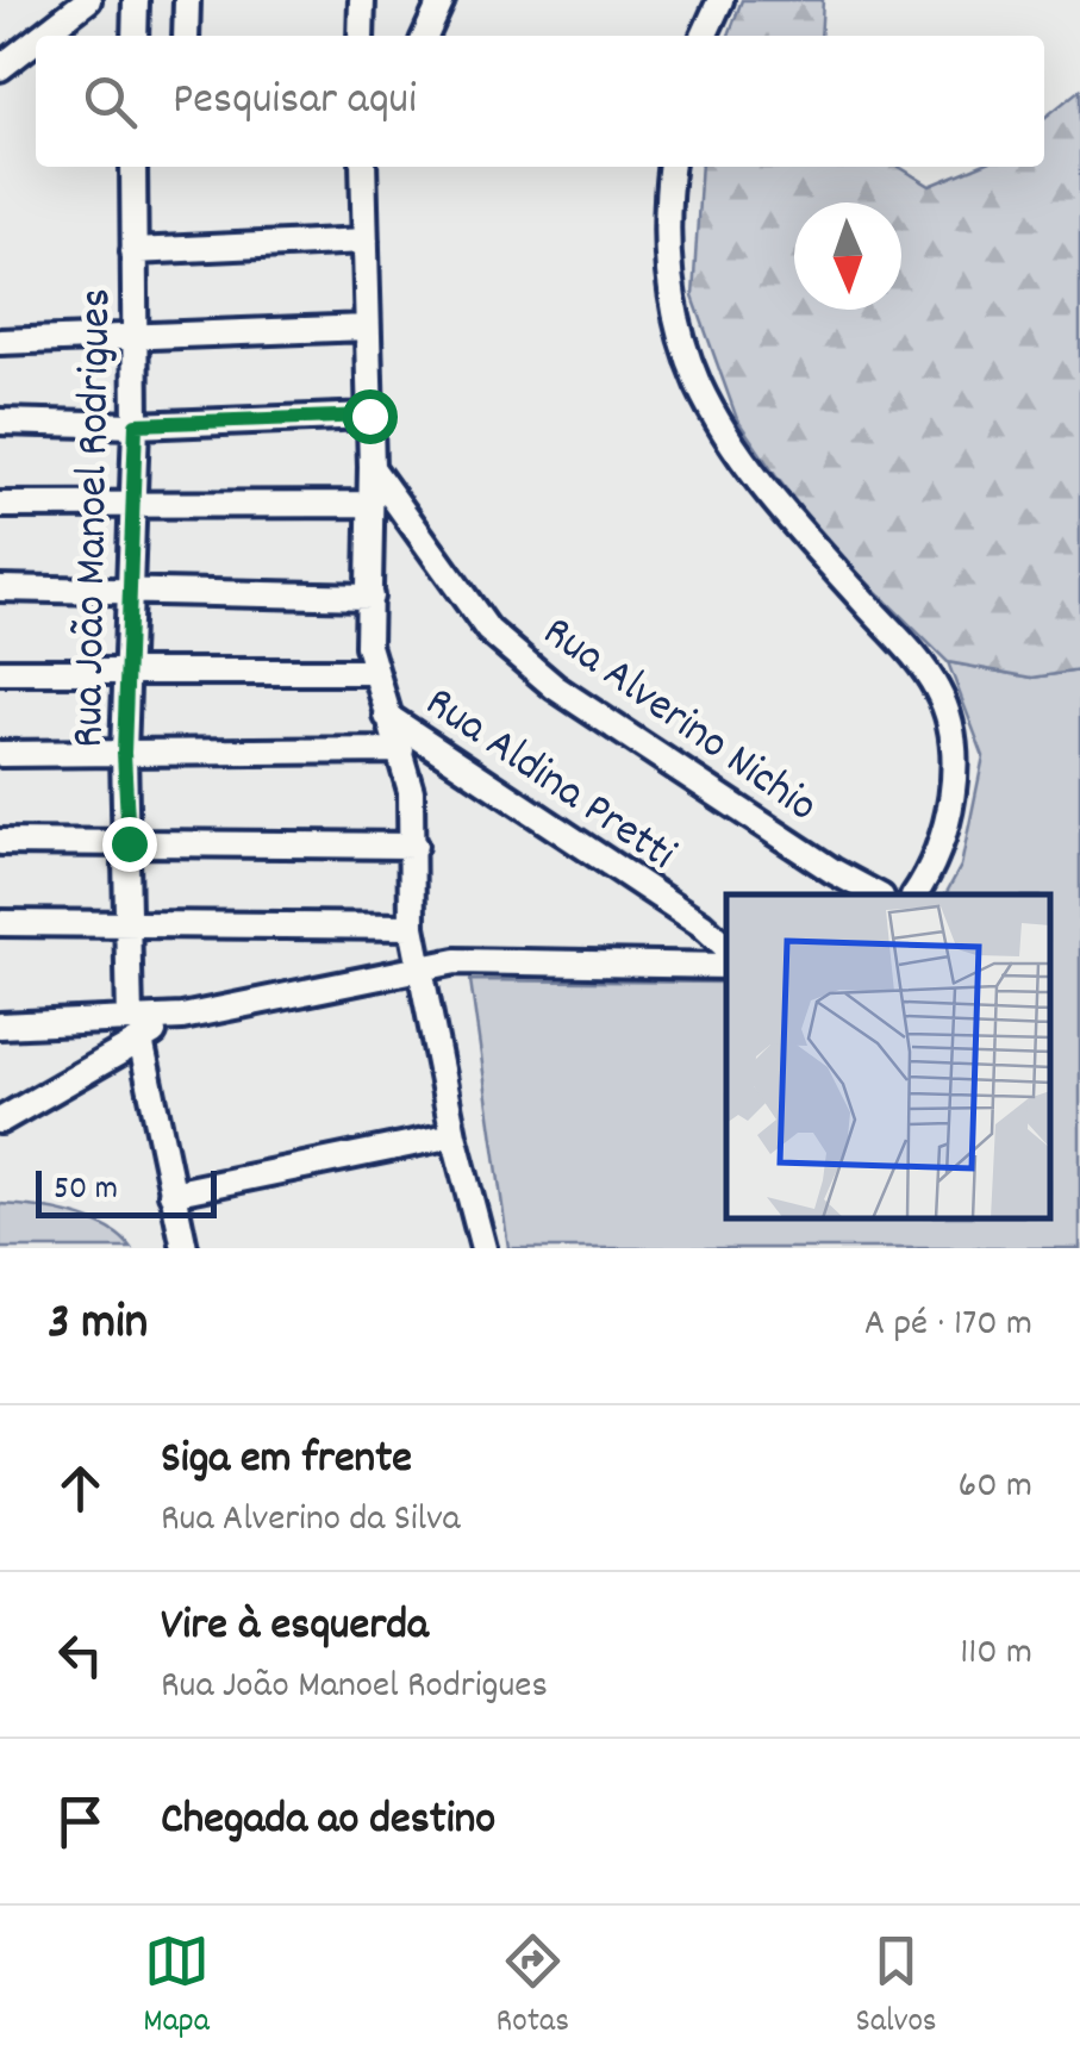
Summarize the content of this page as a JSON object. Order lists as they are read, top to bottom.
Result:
{
  "streets": {
    "street": ["Rua João Manoel Rodrigues", "Rua Alverino Nichio", "Rua Aldina Pretti"]
  },
  "scale_bar": "50 m",
  "north": "bottom",
  "page": {
    "search": "Pesquisar aqui",
    "scale": "50 m",
    "heading": ["3 min", "A pé · 170 m"],
    "list": [
      ["Siga em frente", "Rua Alverino da Silva", "60 m"],
      ["Vire à esquerda", "Rua João Manoel Rodrigues", "110 m"],
      "Chegada ao destino"
    ],
    "nav": ["Mapa", "Rotas", "Salvos"]
  }
}
